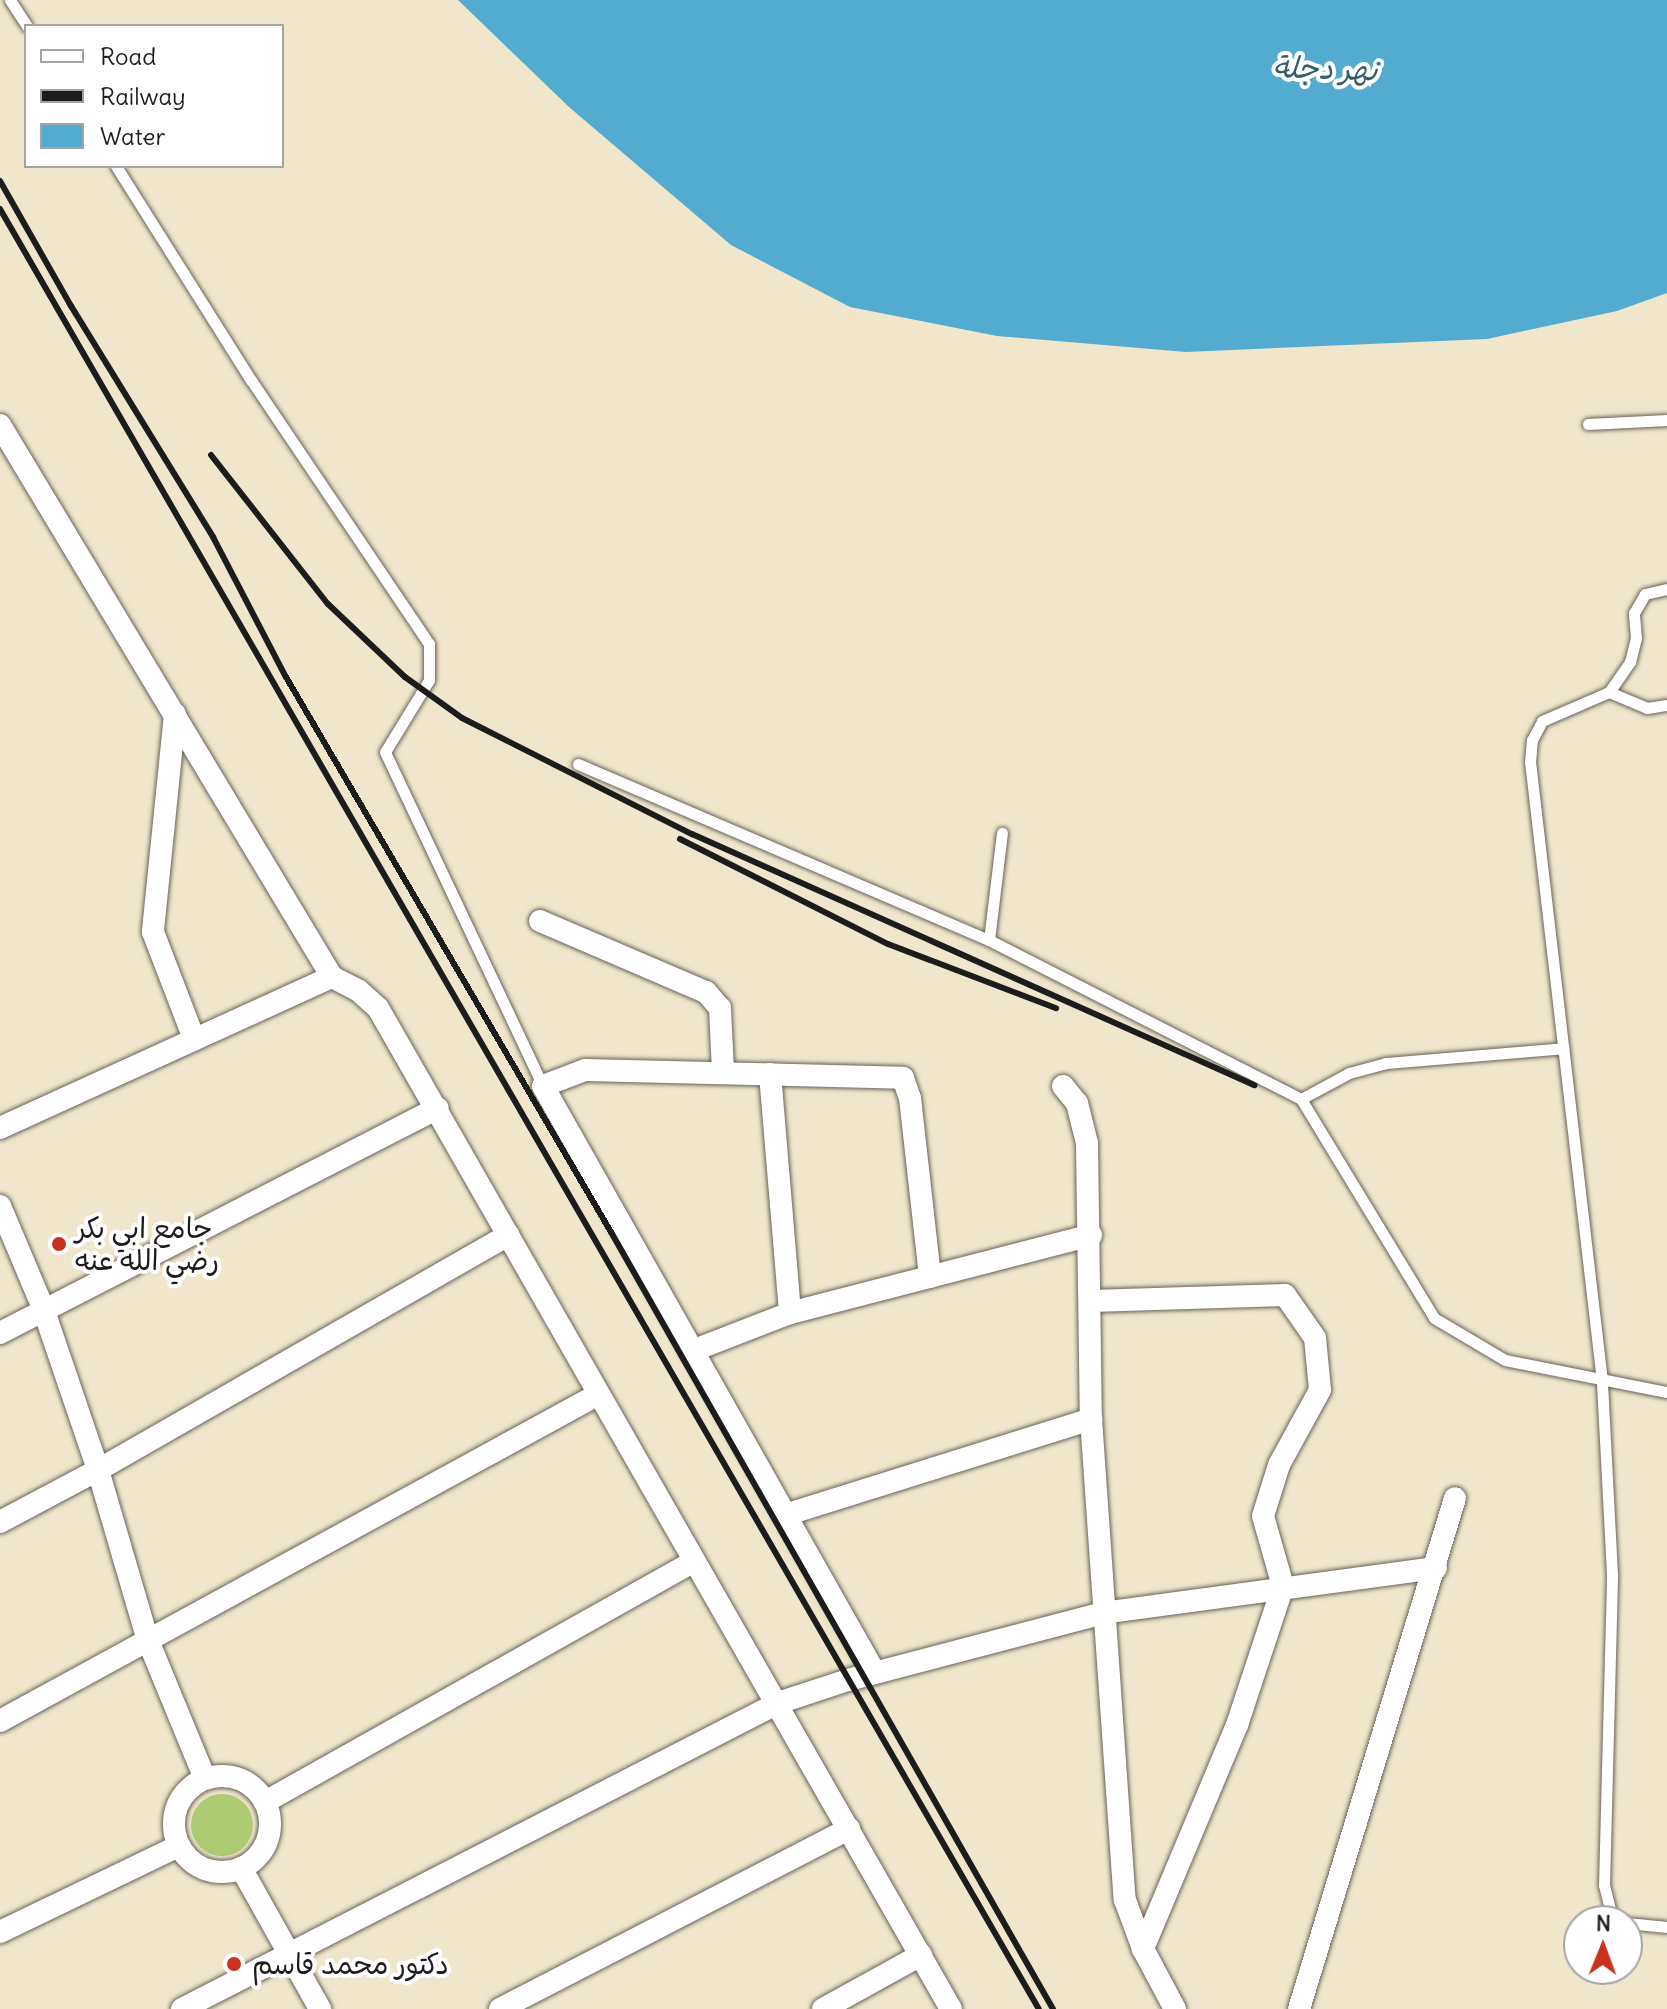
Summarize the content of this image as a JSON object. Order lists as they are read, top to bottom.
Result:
{
  "water": ["نهر دجلة"],
  "places": ["جامع ابي بكر رضي الله عنه", "دكتور محمد قاسم"],
  "legend": ["Road", "Railway", "Water"],
  "north": "top"
}
